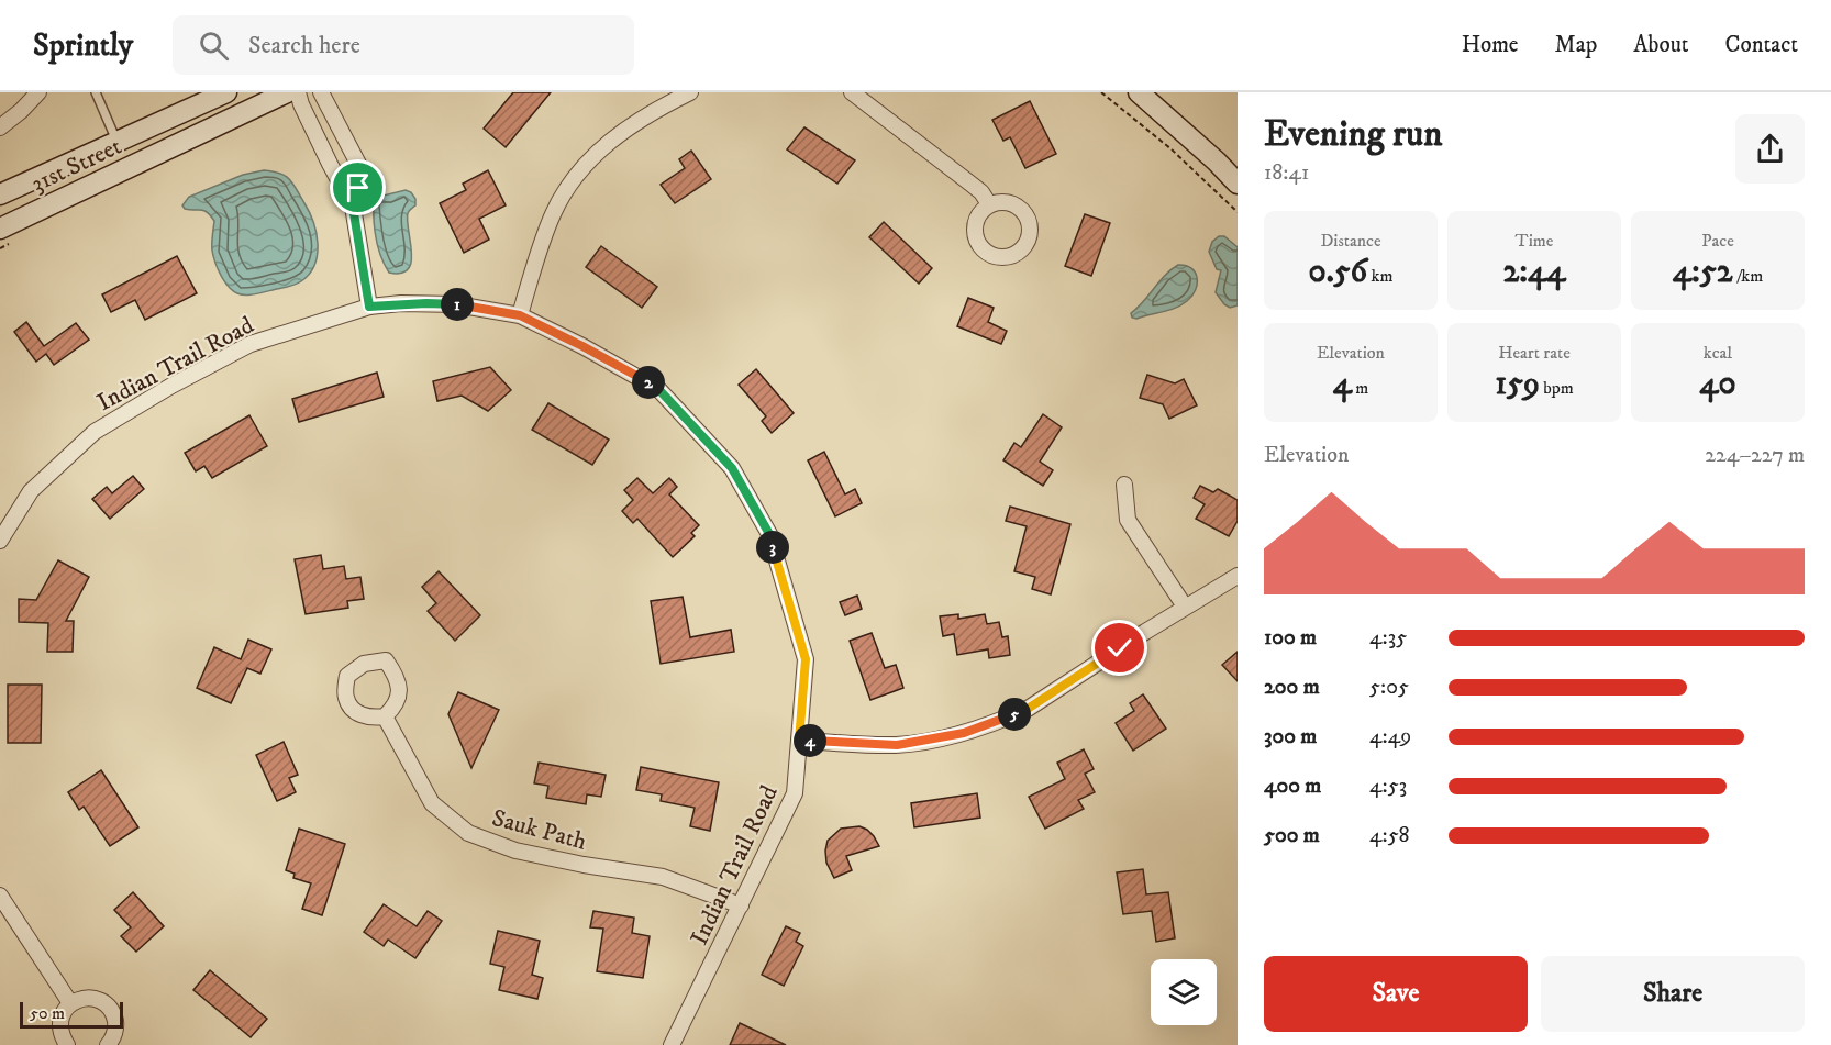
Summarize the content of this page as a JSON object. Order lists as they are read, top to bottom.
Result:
{
  "streets": {
    "main road": ["31st Street"],
    "street": ["Indian Trail Road", "Sauk Path"]
  },
  "crossings": [
    ["Indian Trail Road", "Sauk Path"]
  ],
  "scale_bar": "50 m",
  "page": {
    "header": "Sprintly",
    "search": "Search here",
    "nav": [
      "Home",
      "Map",
      "About",
      "Contact"
    ],
    "heading": ["Evening run", "18:41"],
    "stats": [
      ["Distance", "0.56 km"],
      ["Time", "2:44"],
      ["Pace", "4:52 /km"],
      ["Elevation", "4 m"],
      ["Heart rate", "159 bpm"],
      ["kcal", "40"]
    ],
    "pins": [
      "1",
      "2",
      "3",
      "5",
      "4"
    ],
    "chart": ["Elevation", "224–227 m"],
    "list": [
      {
        "name": "100 m",
        "note": "4:35"
      },
      {
        "name": "200 m",
        "note": "5:05"
      },
      {
        "name": "300 m",
        "note": "4:49"
      },
      {
        "name": "400 m",
        "note": "4:53"
      },
      {
        "name": "500 m",
        "note": "4:58"
      }
    ],
    "buttons": ["Save", "Share"],
    "scale": "50 m"
  }
}
